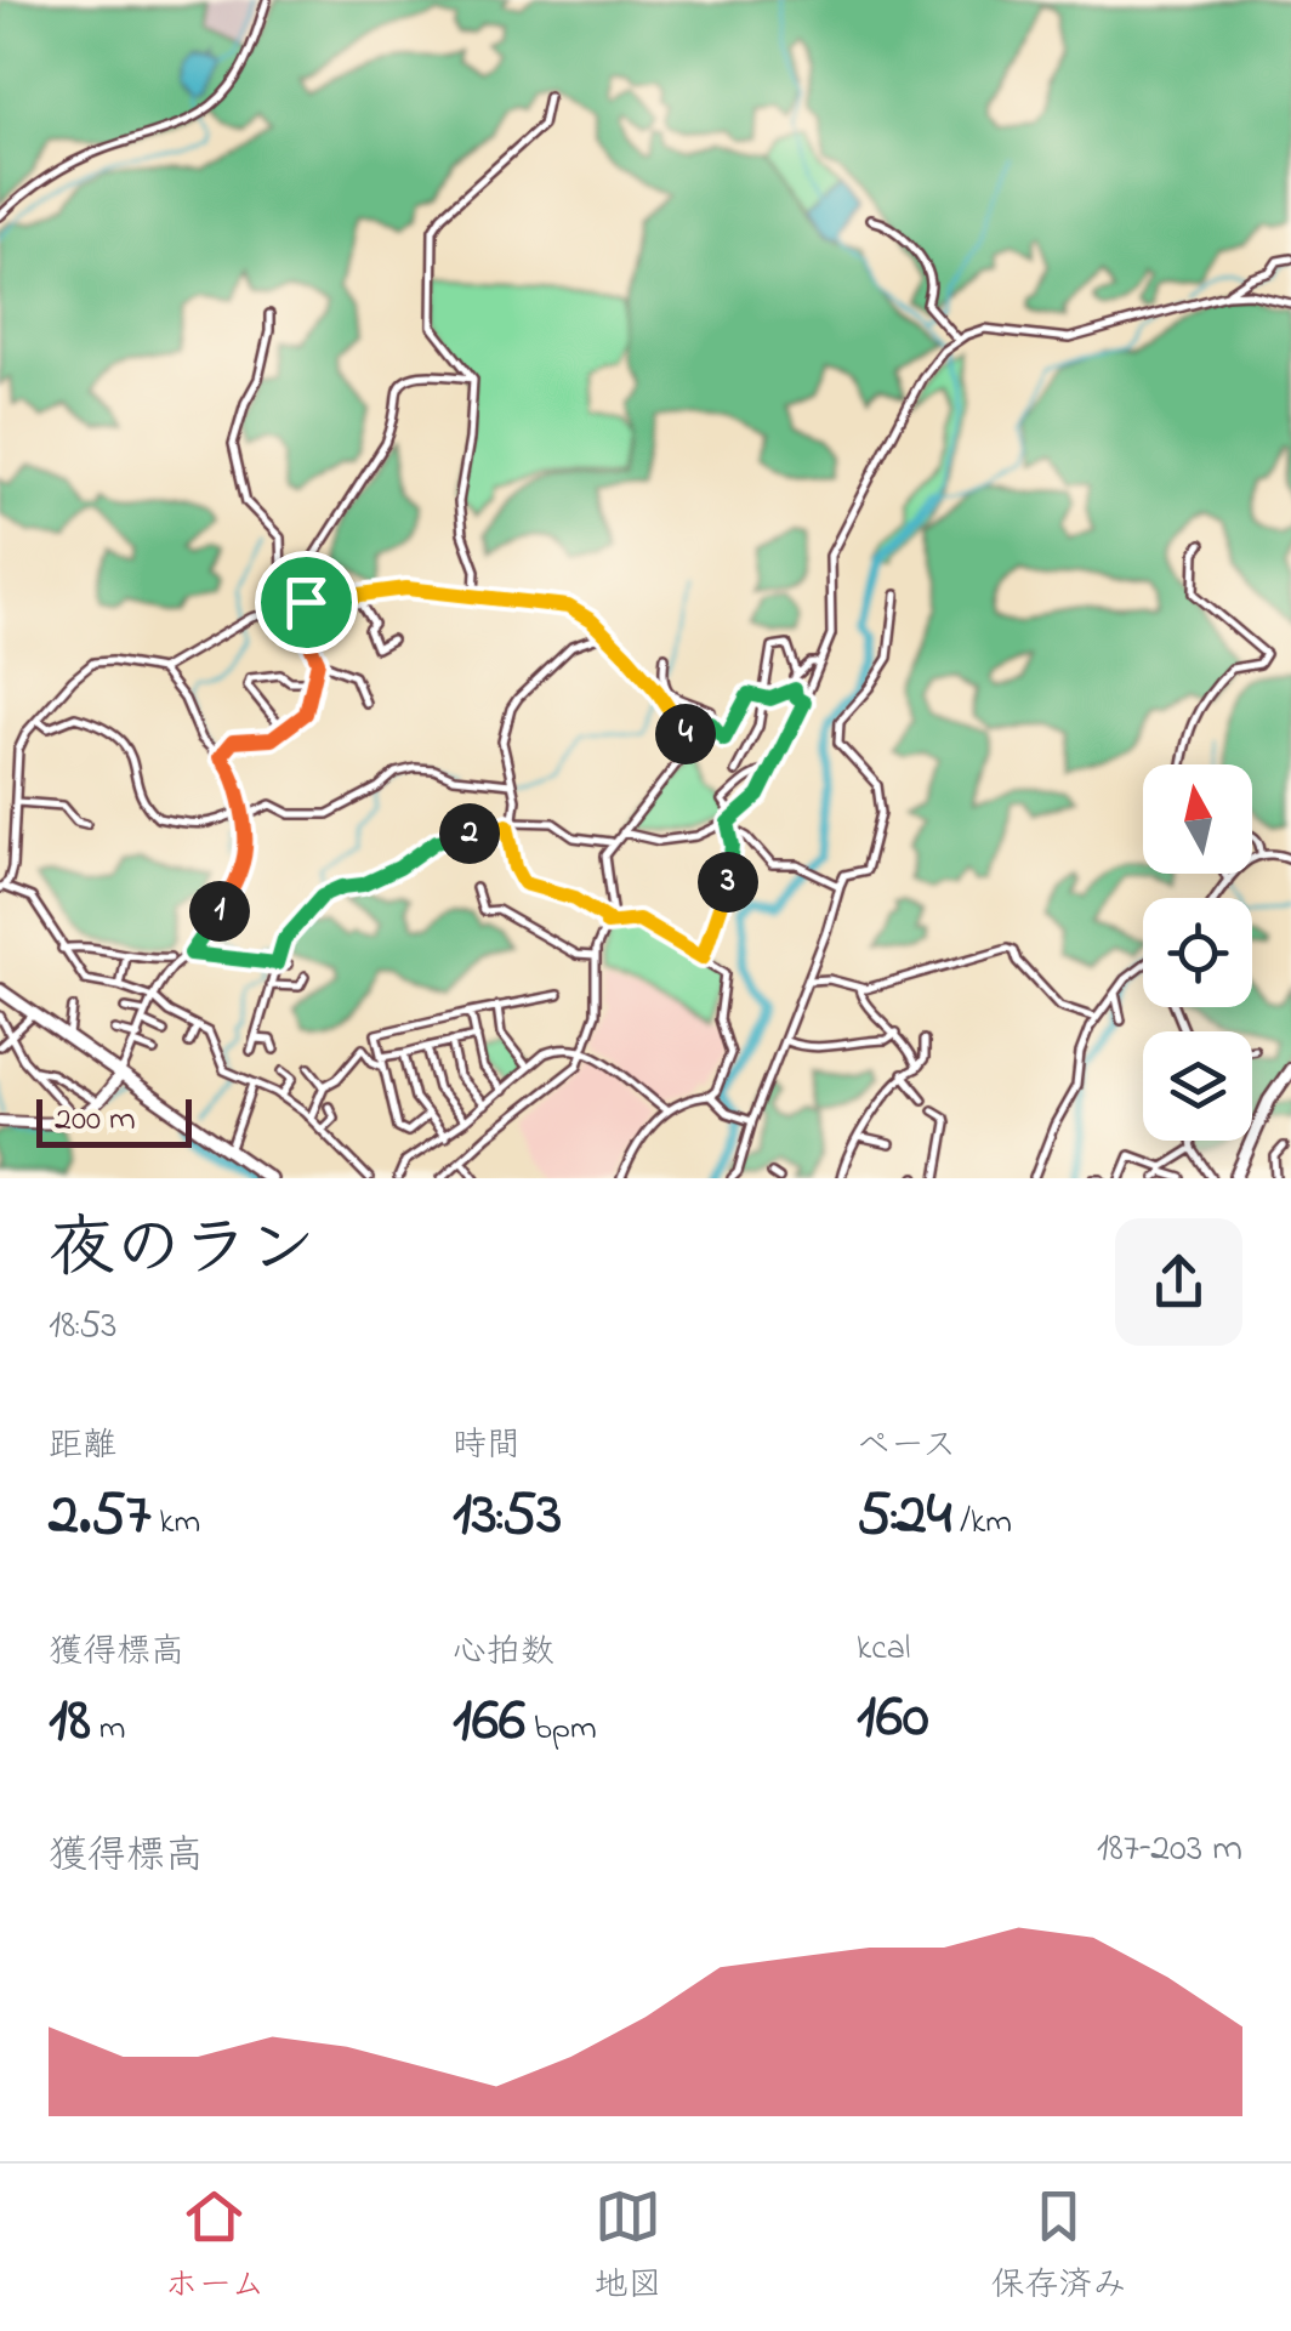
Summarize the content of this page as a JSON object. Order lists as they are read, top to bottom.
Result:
{
  "scale_bar": "200 m",
  "north": "top",
  "page": {
    "pins": [
      "4",
      "2",
      "3",
      "1"
    ],
    "scale": "200 m",
    "heading": ["夜のラン", "18:53"],
    "stats": [
      ["距離", "2.57 km"],
      ["時間", "13:53"],
      ["ペース", "5:24 /km"],
      ["獲得標高", "18 m"],
      ["心拍数", "166 bpm"],
      ["kcal", "160"]
    ],
    "chart": ["獲得標高", "187–203 m"],
    "tabs": ["ホーム", "地図", "保存済み"]
  }
}
